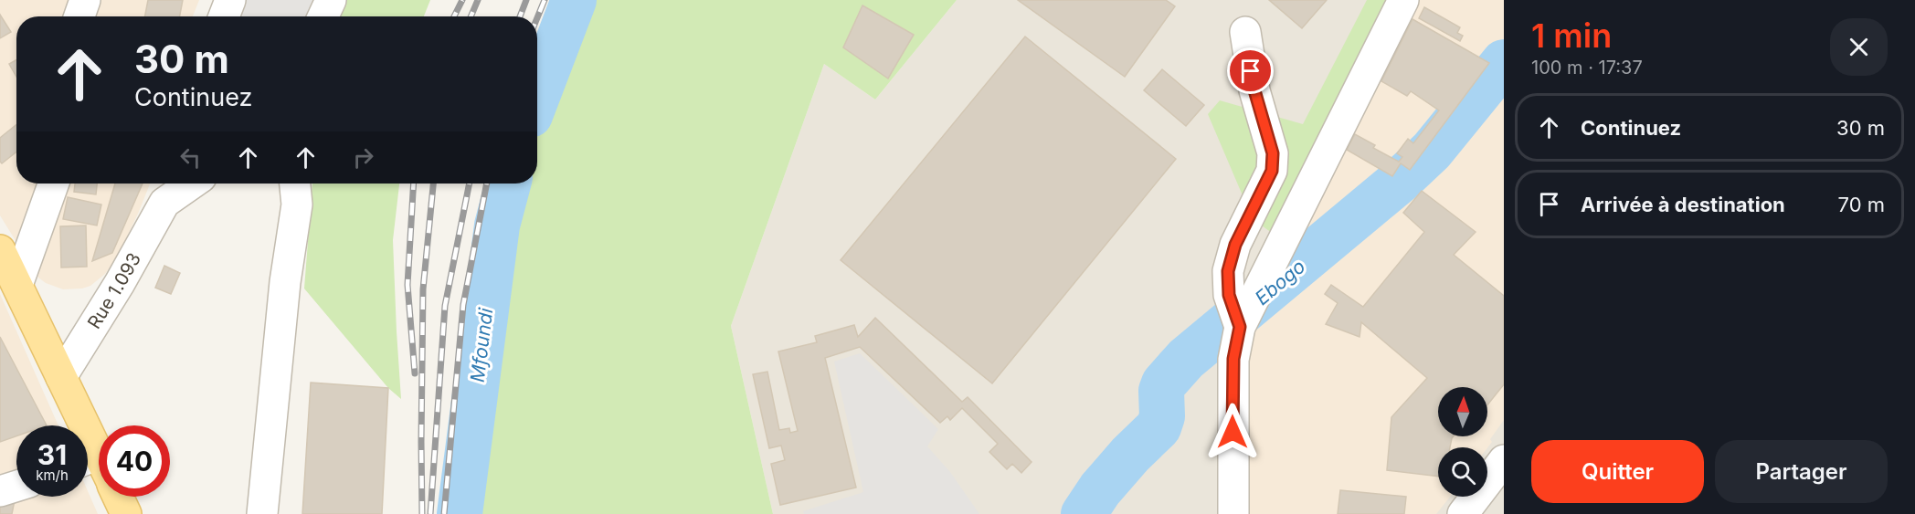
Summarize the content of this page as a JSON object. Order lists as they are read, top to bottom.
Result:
{
  "streets": {
    "street": ["Rue 1.093"]
  },
  "water": ["Ebogo", "Mfoundi"],
  "north": "top",
  "page": {
    "heading": ["1 min", "100 m · 17:37"],
    "turn": ["30 m", "Continuez"],
    "list": [
      {
        "name": "Continuez",
        "value": "30 m"
      },
      {
        "name": "Arrivée à destination",
        "value": "70 m"
      }
    ],
    "speed": "31 km/h",
    "limit": "40",
    "buttons": ["Quitter", "Partager"]
  }
}
